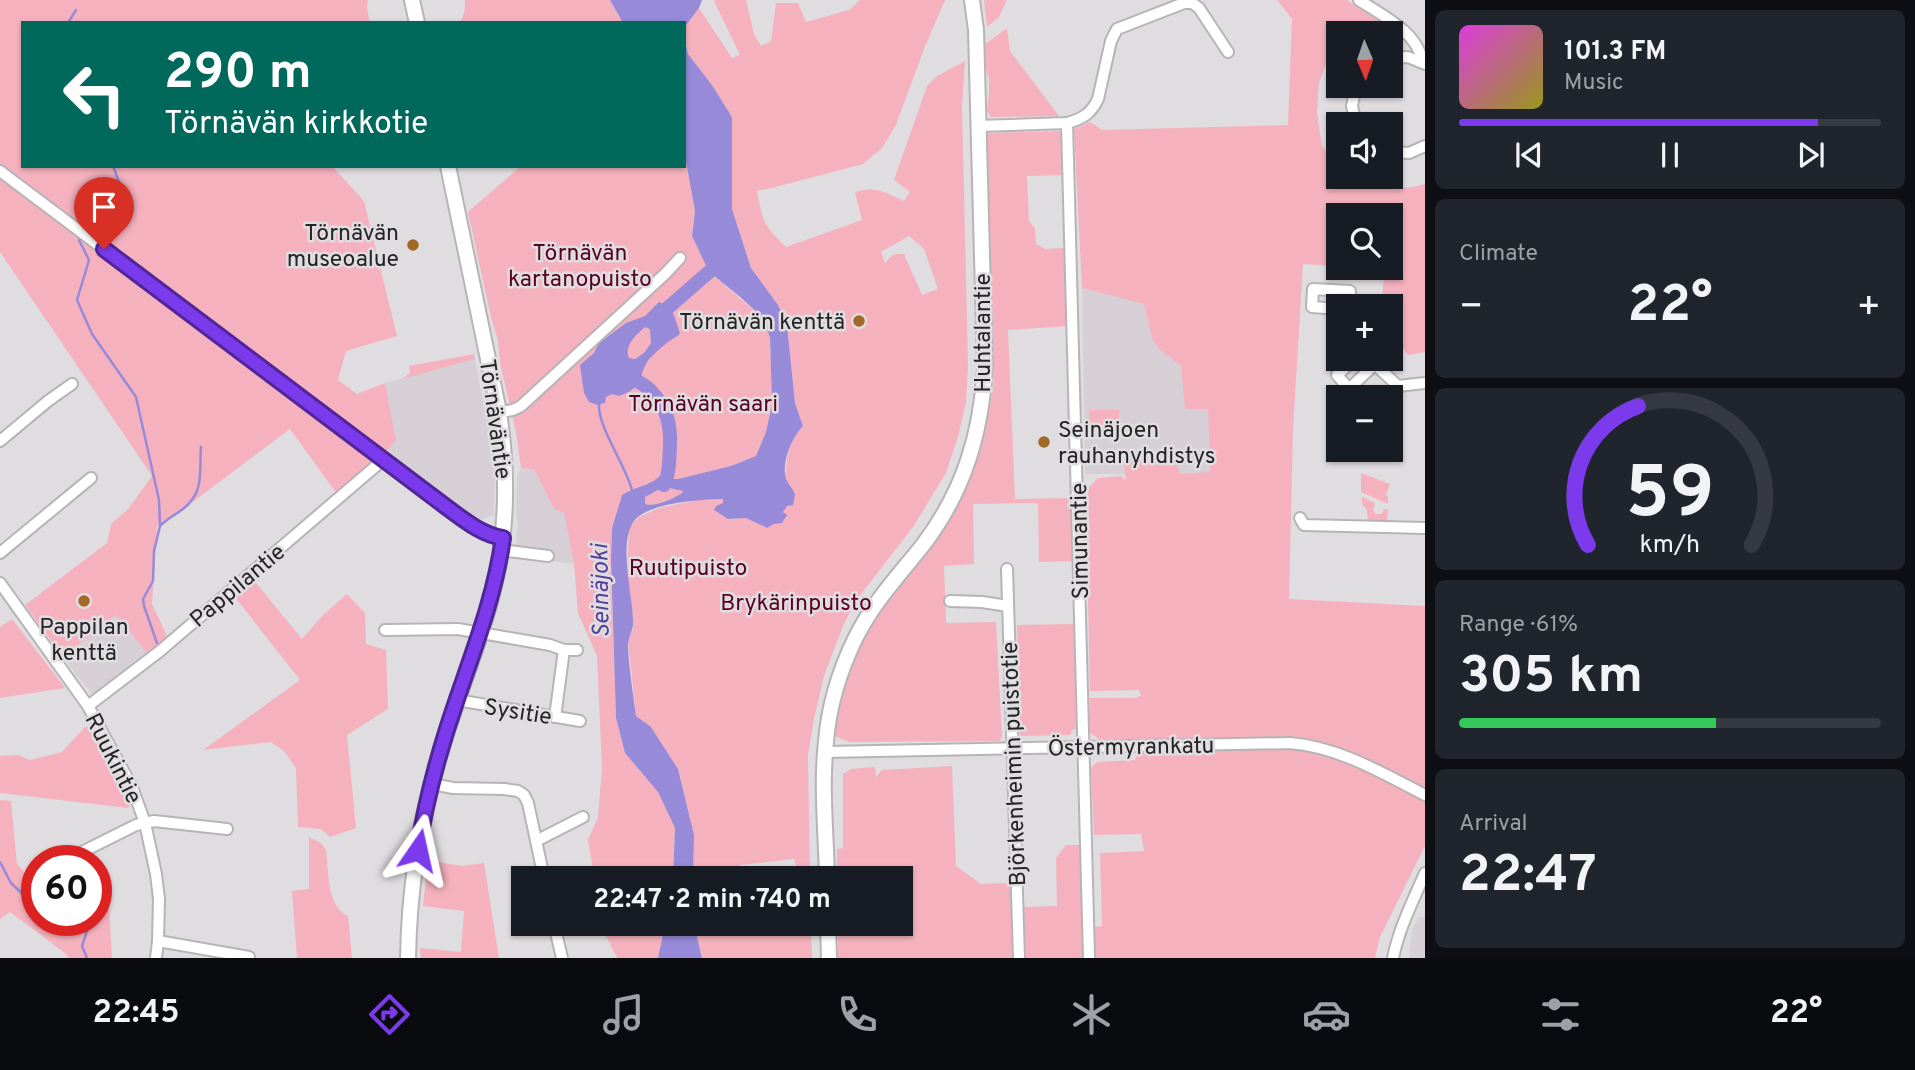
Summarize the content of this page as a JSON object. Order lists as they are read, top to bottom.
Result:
{
  "streets": {
    "main road": ["Huhtalantie", "Törnäväntie"],
    "street": [
      "Simunantie",
      "Pappilantie",
      "Sysitie",
      "Östermyrankatu",
      "Ruukintie",
      "Björkenheimin puistotie"
    ]
  },
  "crossings": [
    ["Huhtalantie", "Östermyrankatu"],
    ["Törnäväntie", "Sysitie"],
    ["Simunantie", "Östermyrankatu"],
    ["Pappilantie", "Ruukintie"],
    ["Östermyrankatu", "Björkenheimin puistotie"]
  ],
  "water": ["Seinäjoki"],
  "parks": [
    "Törnävän kartanopuisto",
    "Törnävän saari",
    "Ruutipuisto",
    "Brykärinpuisto"
  ],
  "places": [
    "Törnävän museoalue",
    "Törnävän kenttä",
    "Seinäjoen rauhanyhdistys",
    "Pappilan kenttä"
  ],
  "north": "bottom",
  "page": {
    "map_buttons": ["+", "−"],
    "turn": ["290 m", "Törnävän kirkkotie"],
    "song": ["101.3 FM", "Music"],
    "tile": [
      "Climate",
      ["Range · 61%", "305 km"],
      ["Arrival", "22:47"]
    ],
    "heat": ["−", "22°", "+"],
    "limit": "60",
    "trip": "22:47 · 2 min · 740 m",
    "tabs": ["22:45", "22°"],
    "gauge": ["59", "km/h"]
  }
}
